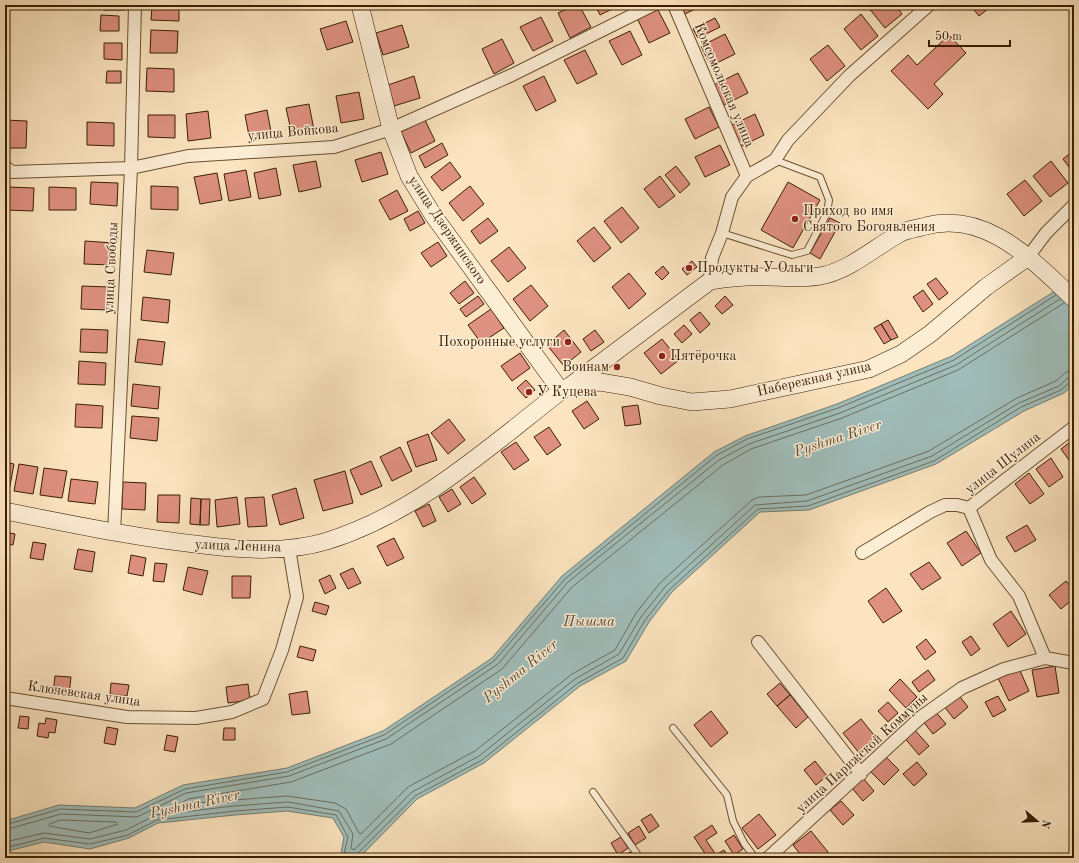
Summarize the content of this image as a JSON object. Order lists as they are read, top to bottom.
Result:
{
  "streets": {
    "main road": ["улица Дзержинского", "Набережная улица", "улица Ленина"],
    "street": [
      "Комсомольская улица",
      "улица Войкова",
      "улица Свободы",
      "улица Шулина",
      "Ключевская улица",
      "улица Парижской Коммуны"
    ]
  },
  "crossings": [
    ["улица Войкова", "улица Дзержинского"],
    ["улица Войкова", "улица Свободы"],
    ["улица Дзержинского", "Набережная улица"],
    ["улица Дзержинского", "улица Ленина"],
    ["улица Свободы", "улица Ленина"],
    ["Набережная улица", "улица Ленина"],
    ["улица Ленина", "Ключевская улица"]
  ],
  "water": ["Pyshma River", "Пышма"],
  "places": [
    "Приход во имя Святого Богоявления",
    "Продукты У Ольги",
    "Похоронные услуги",
    "Пятёрочка",
    "Воинам",
    "У Куцева"
  ],
  "scale_bar": "50 m",
  "north": "right"
}
